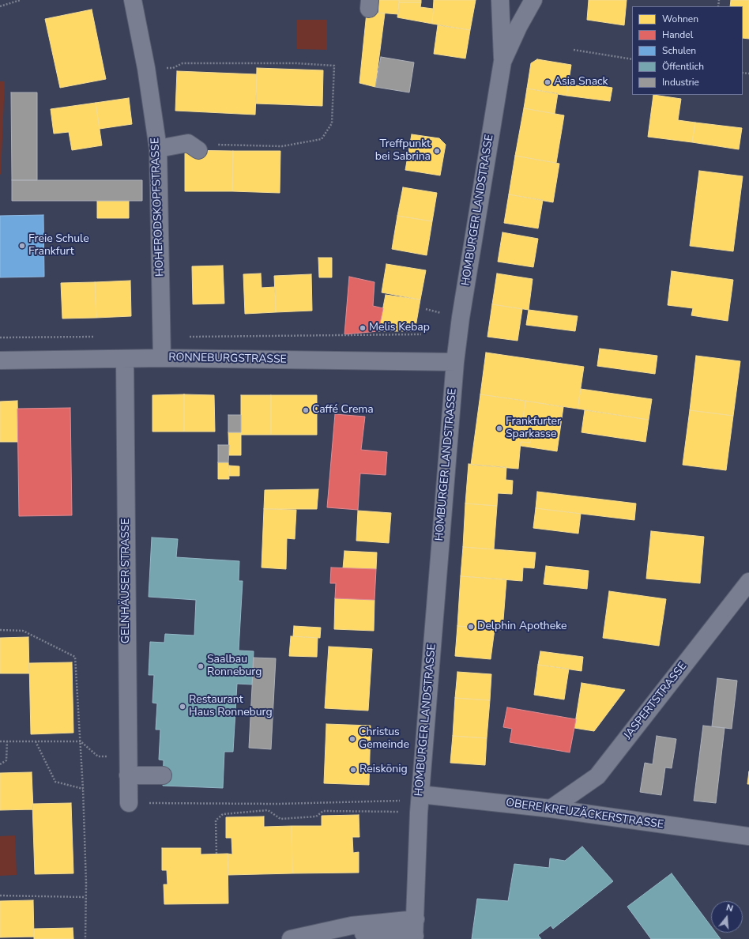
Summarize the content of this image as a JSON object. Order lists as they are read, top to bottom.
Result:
{
  "streets": {
    "street": [
      "HOHERODSKOPFSTRASSE",
      "HOMBURGER LANDSTRASSE",
      "RONNEBURGSTRASSE",
      "GELNHÄUSER STRASSE",
      "JASPERTSTRASSE",
      "OBERE KREUZÄCKERSTRASSE"
    ]
  },
  "crossings": [
    ["HOHERODSKOPFSTRASSE", "RONNEBURGSTRASSE"],
    ["HOMBURGER LANDSTRASSE", "RONNEBURGSTRASSE"],
    ["HOMBURGER LANDSTRASSE", "OBERE KREUZÄCKERSTRASSE"],
    ["RONNEBURGSTRASSE", "GELNHÄUSER STRASSE"],
    ["JASPERTSTRASSE", "OBERE KREUZÄCKERSTRASSE"]
  ],
  "places": [
    "Asia Snack",
    "Treffpunkt bei Sabrina",
    "Freie Schule Frankfurt",
    "Melis Kebap",
    "Caffé Crema",
    "Frankfurter Sparkasse",
    "Delphin Apotheke",
    "Saalbau Ronneburg",
    "Restaurant Haus Ronneburg",
    "Christus Gemeinde",
    "Reiskönig"
  ],
  "legend": [
    "Wohnen",
    "Handel",
    "Schulen",
    "Öffentlich",
    "Industrie"
  ],
  "north": "top"
}
